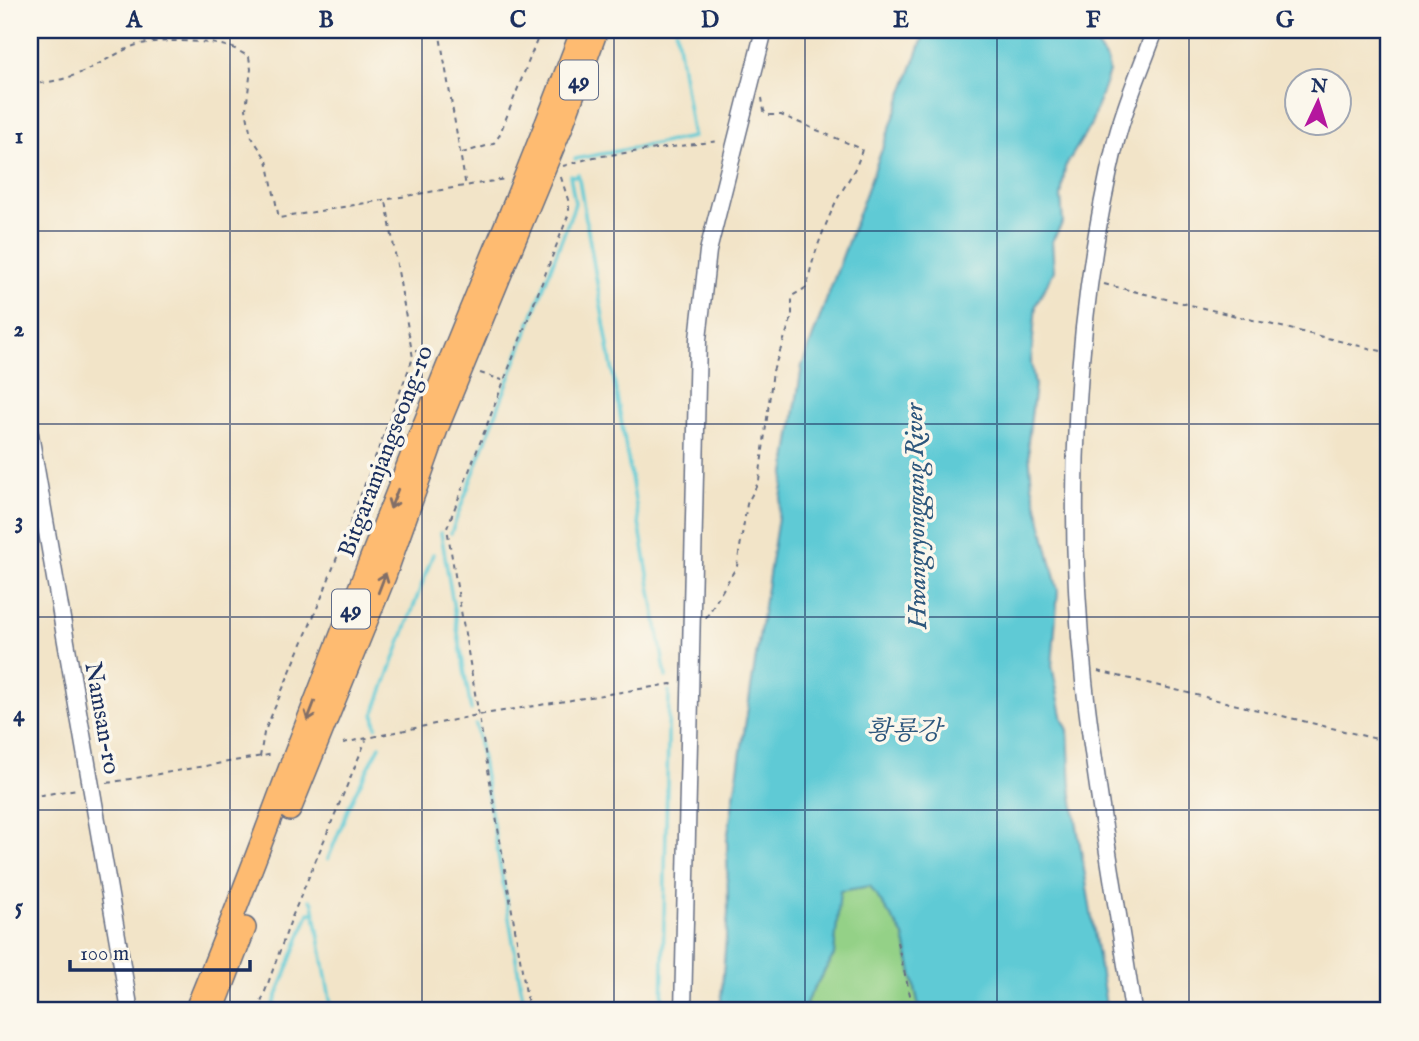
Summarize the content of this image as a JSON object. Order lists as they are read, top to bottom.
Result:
{
  "streets": {
    "highway": ["49", "Bitgaramjangseong-ro"],
    "street": ["Namsan-ro"]
  },
  "water": ["Hwangryonggang River", "황룡강"],
  "scale_bar": "100 m",
  "north": "top",
  "grid": {
    "columns": [
      "A",
      "B",
      "C",
      "D",
      "E",
      "F",
      "G"
    ],
    "rows": [
      "1",
      "2",
      "3",
      "4",
      "5"
    ]
  }
}
